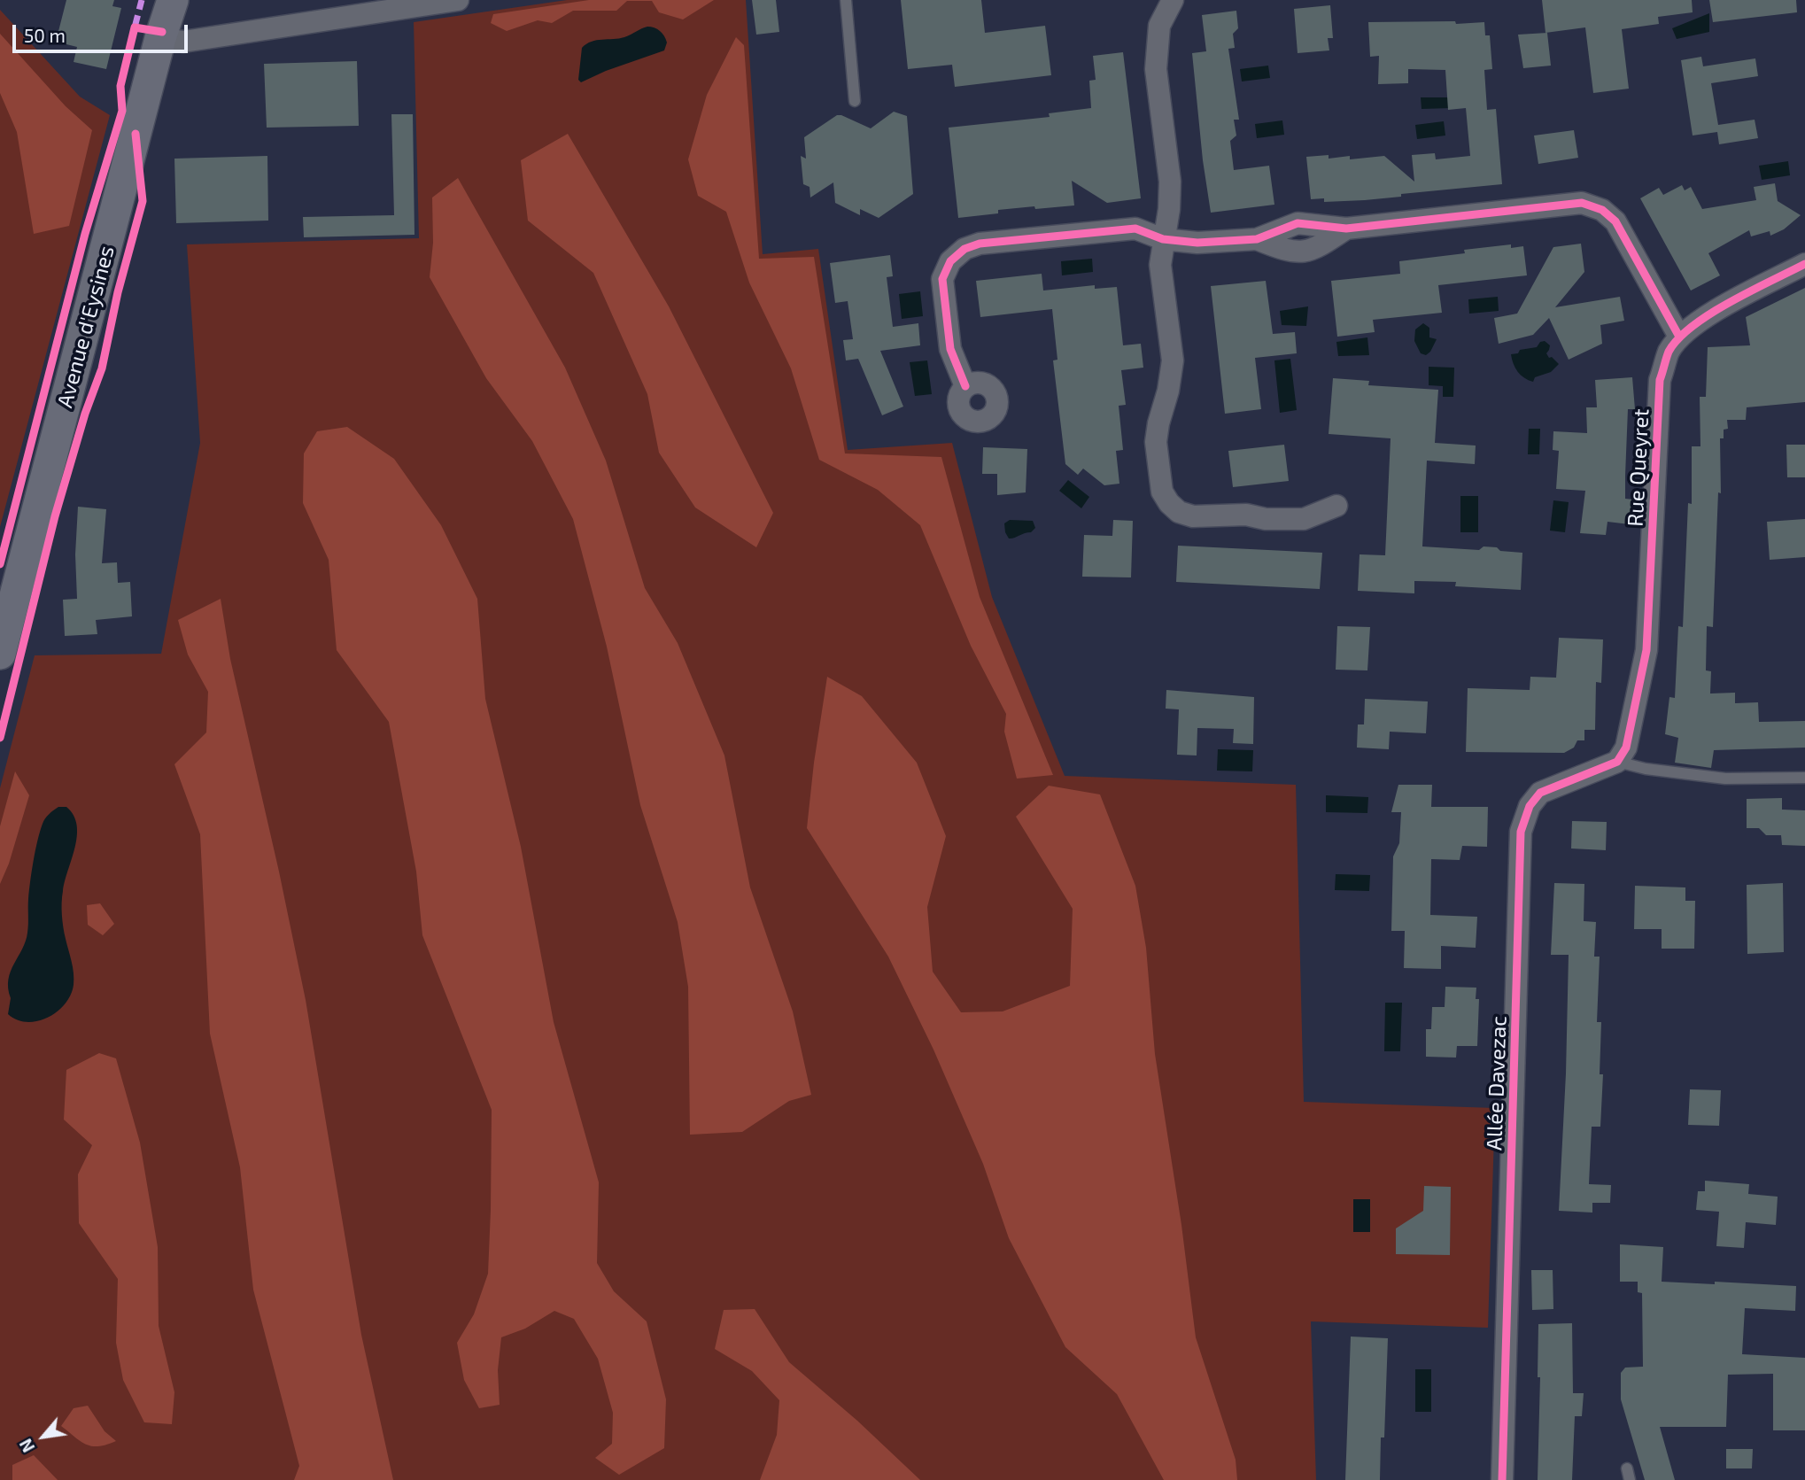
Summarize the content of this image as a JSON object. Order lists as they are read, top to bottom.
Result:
{
  "streets": {
    "street": ["Avenue d'Eysines", "Rue Queyret", "Allée Davezac"]
  },
  "crossings": [
    ["Rue Queyret", "Allée Davezac"]
  ],
  "scale_bar": "50 m",
  "north": "bottom left"
}
